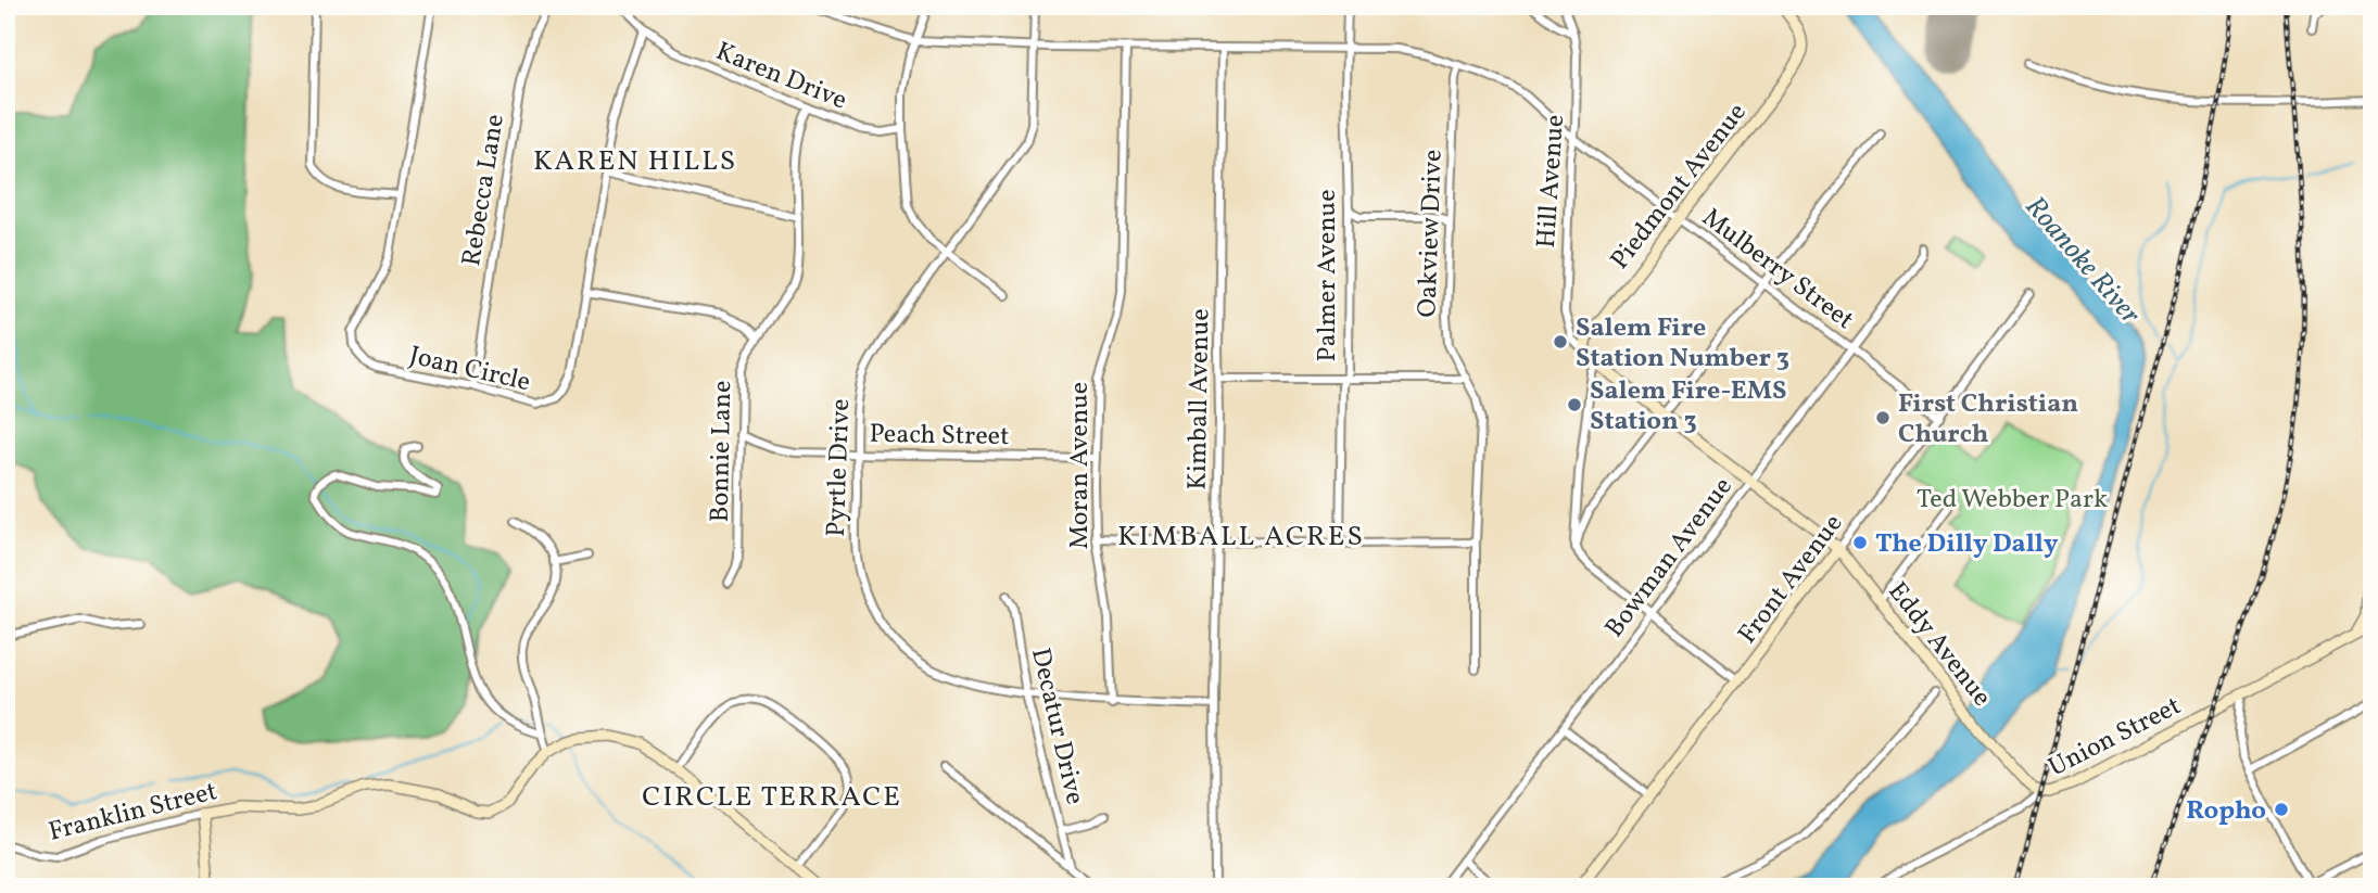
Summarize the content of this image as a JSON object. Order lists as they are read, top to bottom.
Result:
{
  "streets": {
    "street": [
      "Karen Drive",
      "Hill Avenue",
      "Piedmont Avenue",
      "Rebecca Lane",
      "Oakview Drive",
      "Mulberry Street",
      "Palmer Avenue",
      "Joan Circle",
      "Kimball Avenue",
      "Peach Street",
      "Bonnie Lane",
      "Moran Avenue",
      "Pyrtle Drive",
      "Bowman Avenue",
      "Front Avenue",
      "Eddy Avenue",
      "Decatur Drive",
      "Union Street",
      "Franklin Street"
    ]
  },
  "crossings": [
    ["Karen Drive", "Joan Circle"],
    ["Karen Drive", "Bonnie Lane"],
    ["Hill Avenue", "Piedmont Avenue"],
    ["Hill Avenue", "Mulberry Street"],
    ["Hill Avenue", "Eddy Avenue"],
    ["Piedmont Avenue", "Mulberry Street"],
    ["Piedmont Avenue", "Eddy Avenue"],
    ["Rebecca Lane", "Joan Circle"],
    ["Oakview Drive", "Mulberry Street"],
    ["Mulberry Street", "Palmer Avenue"],
    ["Mulberry Street", "Kimball Avenue"],
    ["Mulberry Street", "Moran Avenue"],
    ["Mulberry Street", "Pyrtle Drive"],
    ["Mulberry Street", "Bowman Avenue"],
    ["Mulberry Street", "Front Avenue"],
    ["Kimball Avenue", "Pyrtle Drive"],
    ["Peach Street", "Bonnie Lane"],
    ["Peach Street", "Moran Avenue"],
    ["Peach Street", "Pyrtle Drive"],
    ["Moran Avenue", "Pyrtle Drive"],
    ["Pyrtle Drive", "Decatur Drive"],
    ["Bowman Avenue", "Eddy Avenue"],
    ["Front Avenue", "Eddy Avenue"],
    ["Eddy Avenue", "Union Street"]
  ],
  "districts": ["KAREN HILLS", "KIMBALL ACRES", "CIRCLE TERRACE"],
  "water": ["Roanoke River"],
  "parks": ["Ted Webber Park"],
  "places": [
    "Salem Fire Station Number 3",
    "Salem Fire-EMS Station 3",
    "First Christian Church",
    "The Dilly Dally",
    "Ropho"
  ]
}
